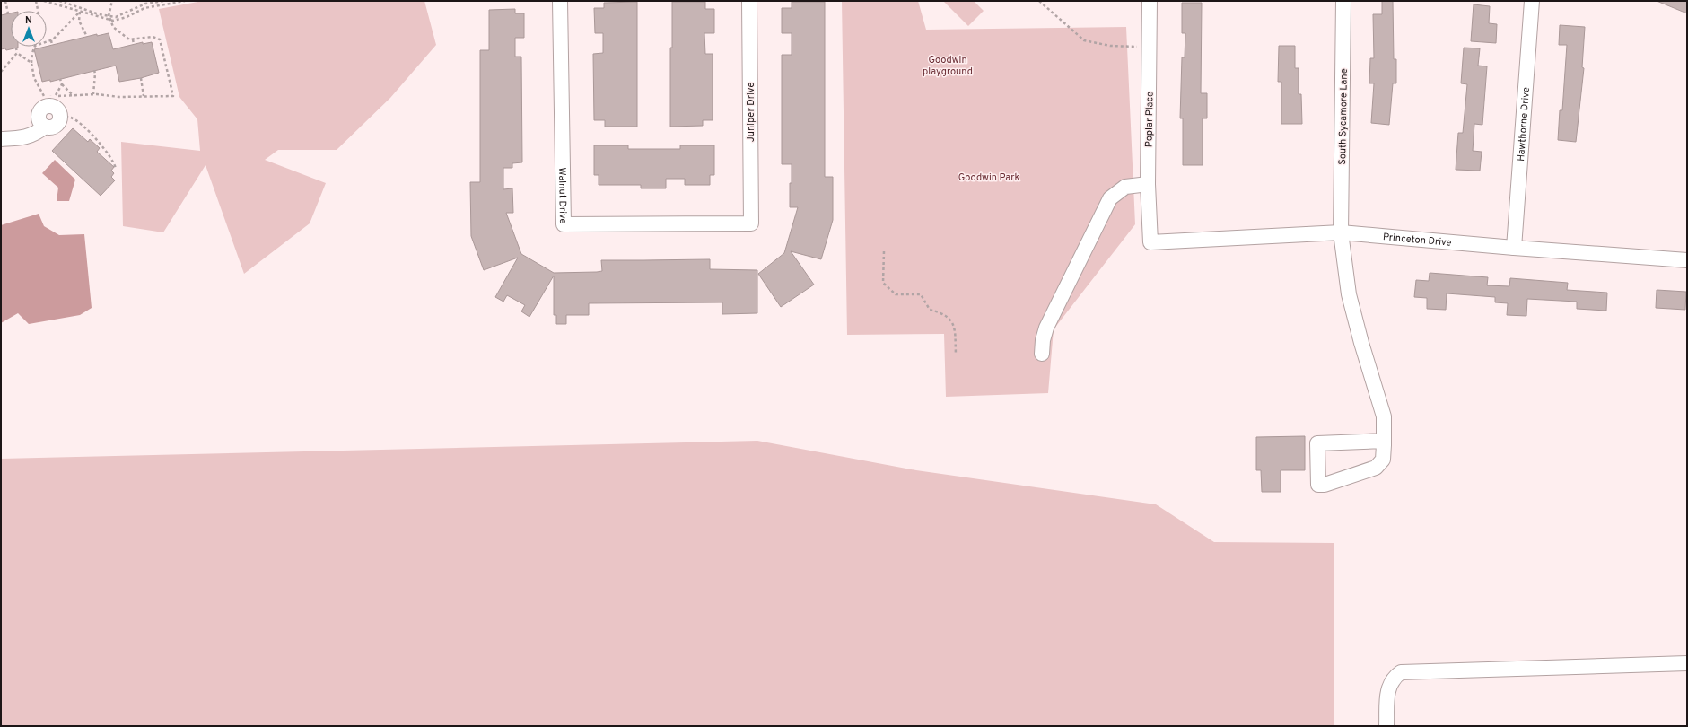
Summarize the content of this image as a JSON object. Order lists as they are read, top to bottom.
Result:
{
  "streets": {
    "street": [
      "Juniper Drive",
      "South Sycamore Lane",
      "Poplar Place",
      "Hawthorne Drive",
      "Walnut Drive",
      "Princeton Drive"
    ]
  },
  "crossings": [
    ["Juniper Drive", "Walnut Drive"],
    ["South Sycamore Lane", "Princeton Drive"],
    ["Poplar Place", "Princeton Drive"],
    ["Hawthorne Drive", "Princeton Drive"]
  ],
  "parks": ["Goodwin playground", "Goodwin Park"],
  "north": "top"
}
